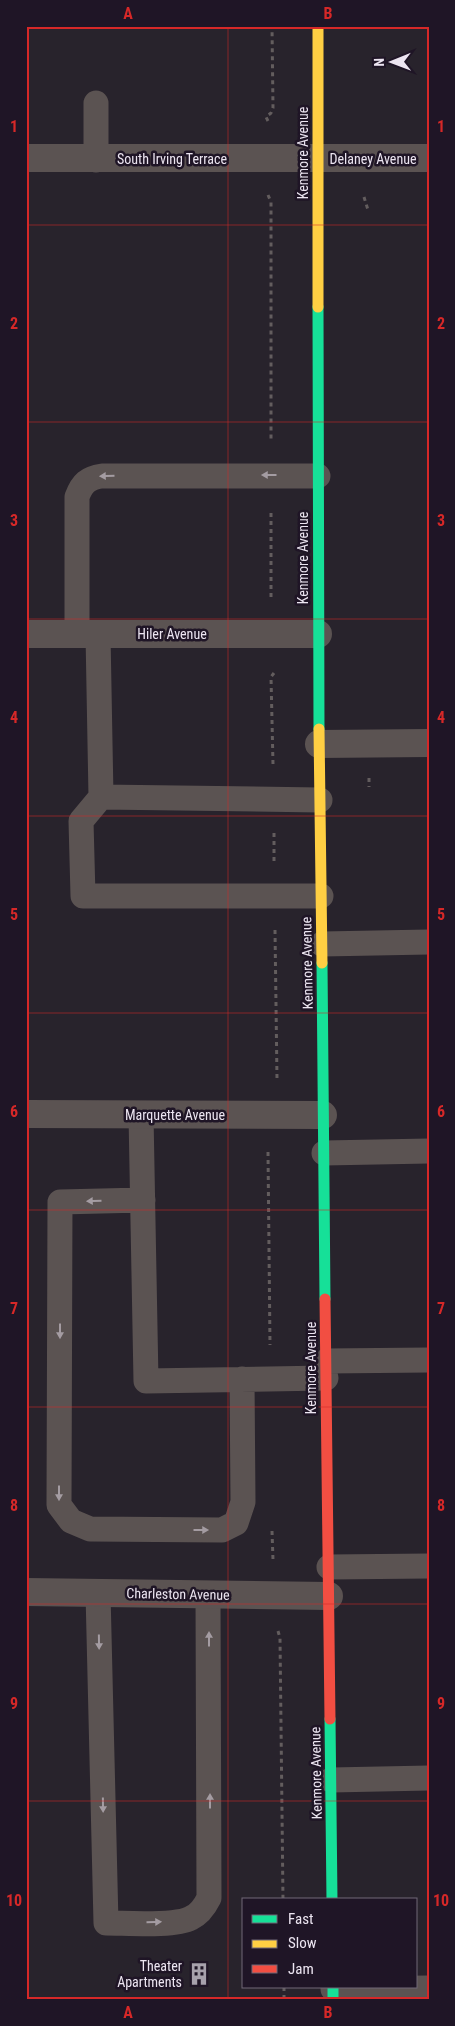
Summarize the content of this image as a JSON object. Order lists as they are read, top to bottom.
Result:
{
  "streets": {
    "main road": ["Kenmore Avenue"],
    "street": [
      "South Irving Terrace",
      "Delaney Avenue",
      "Hiler Avenue",
      "Marquette Avenue",
      "Charleston Avenue"
    ]
  },
  "crossings": [
    ["Kenmore Avenue", "South Irving Terrace"],
    ["Kenmore Avenue", "Delaney Avenue"],
    ["Kenmore Avenue", "Hiler Avenue"],
    ["Kenmore Avenue", "Marquette Avenue"],
    ["Kenmore Avenue", "Charleston Avenue"],
    ["South Irving Terrace", "Delaney Avenue"]
  ],
  "places": {
    "building": ["Theater Apartments"]
  },
  "legend": ["Fast", "Slow", "Jam"],
  "north": "left",
  "grid": {
    "columns": ["A", "B"],
    "rows": [
      "1",
      "2",
      "3",
      "4",
      "5",
      "6",
      "7",
      "8",
      "9",
      "10"
    ]
  }
}
